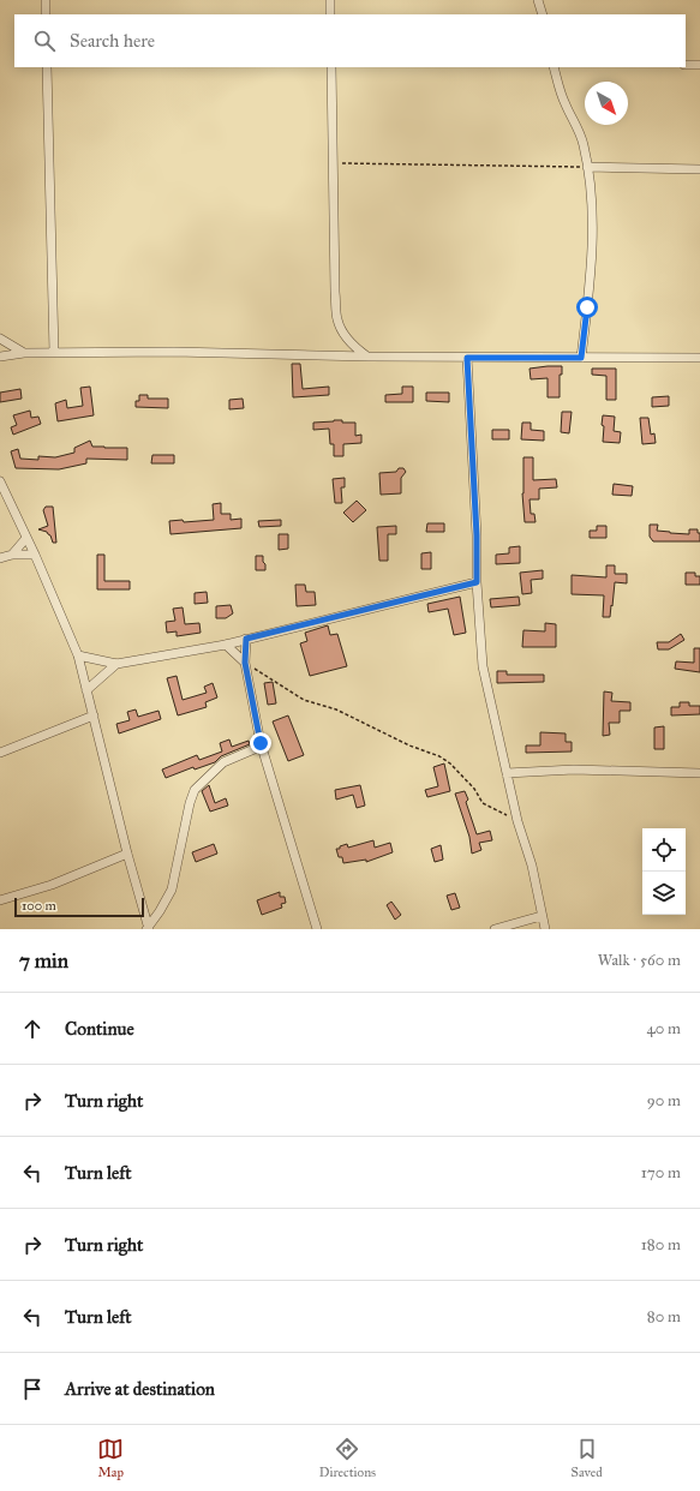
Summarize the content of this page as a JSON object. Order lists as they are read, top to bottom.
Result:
{
  "scale_bar": "100 m",
  "north": "bottom right",
  "page": {
    "search": "Search here",
    "scale": "100 m",
    "heading": ["7 min", "Walk · 560 m"],
    "list": [
      ["Continue", "40 m"],
      ["Turn right", "90 m"],
      ["Turn left", "170 m"],
      ["Turn right", "180 m"],
      ["Turn left", "80 m"],
      "Arrive at destination"
    ],
    "nav": ["Map", "Directions", "Saved"]
  }
}
